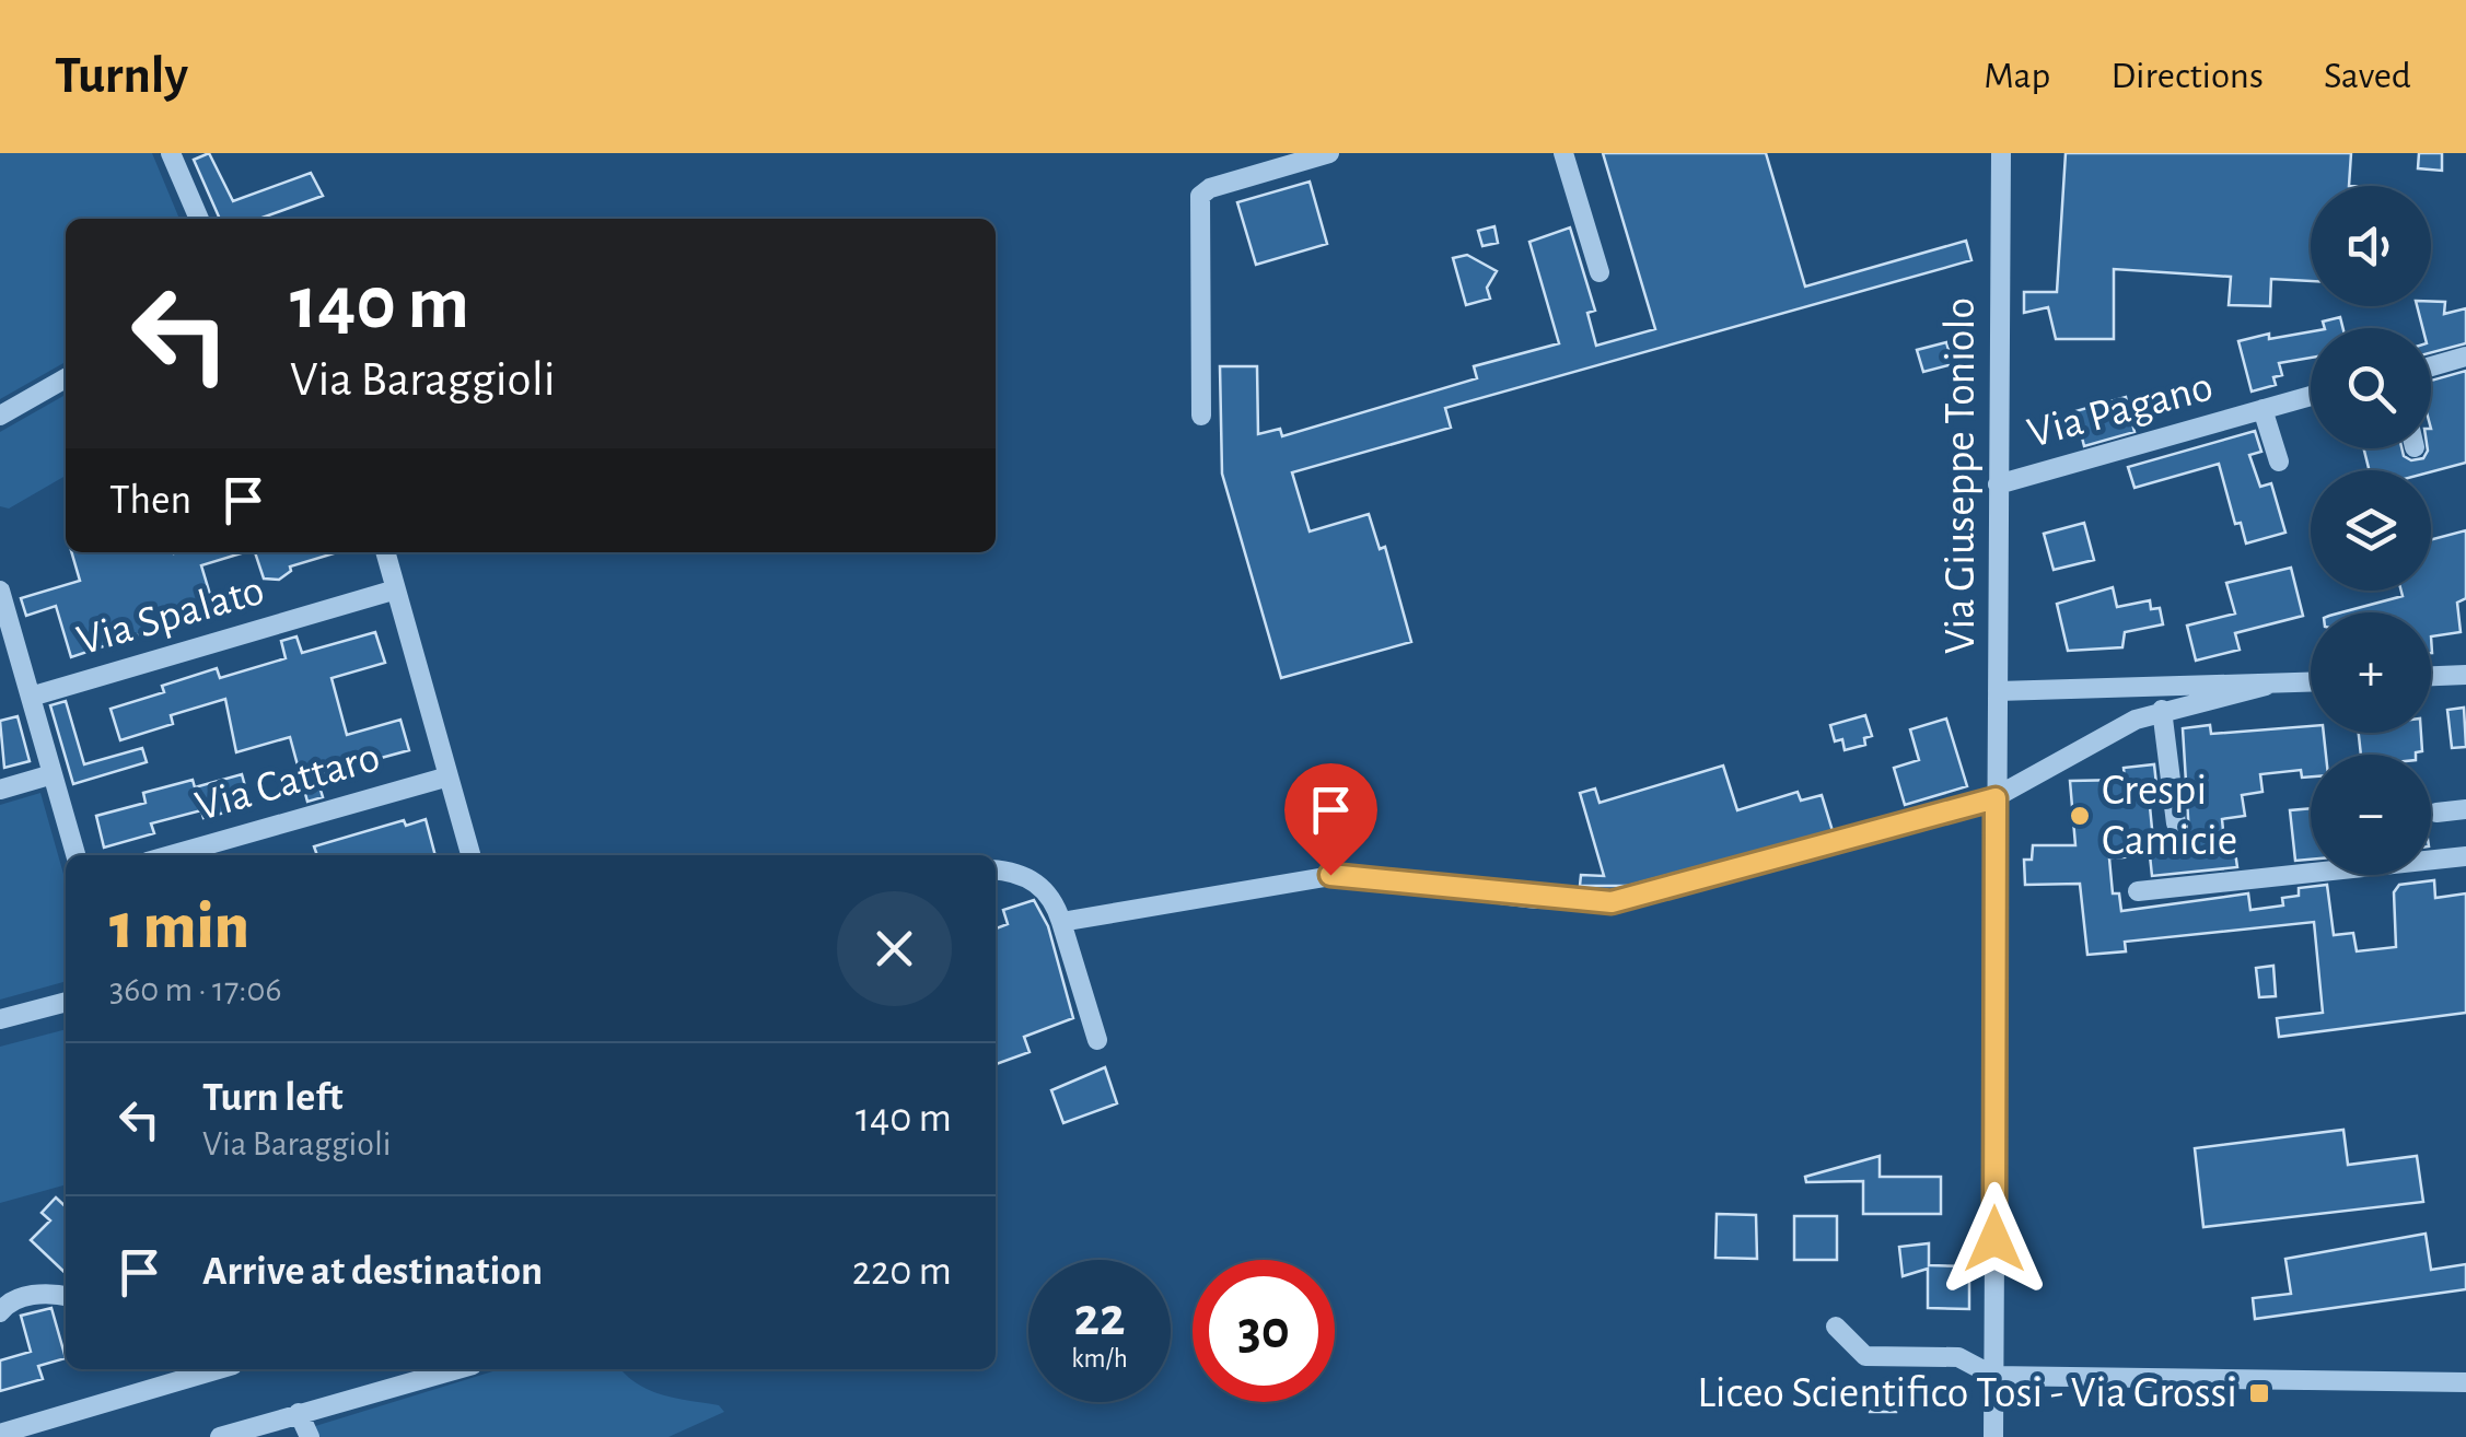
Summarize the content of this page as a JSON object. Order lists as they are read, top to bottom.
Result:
{
  "streets": {
    "street": [
      "Via Pagano",
      "Via Giuseppe Toniolo",
      "Via Spalato",
      "Via Cattaro"
    ]
  },
  "crossings": [
    ["Via Pagano", "Via Giuseppe Toniolo"]
  ],
  "places": {
    "other": ["Crespi Camicie"],
    "transit": ["Liceo Scientifico Tosi - Via Grossi"]
  },
  "page": {
    "header": "Turnly",
    "nav": ["Map", "Directions", "Saved"],
    "map_buttons": ["+", "−"],
    "turn": ["140 m", "Via Baraggioli"],
    "then": "Then",
    "heading": ["1 min", "360 m · 17:06"],
    "list": [
      {
        "name": "Turn left",
        "note": "Via Baraggioli",
        "value": "140 m"
      },
      {
        "name": "Arrive at destination",
        "value": "220 m"
      }
    ],
    "speed": "22 km/h",
    "limit": "30"
  }
}
